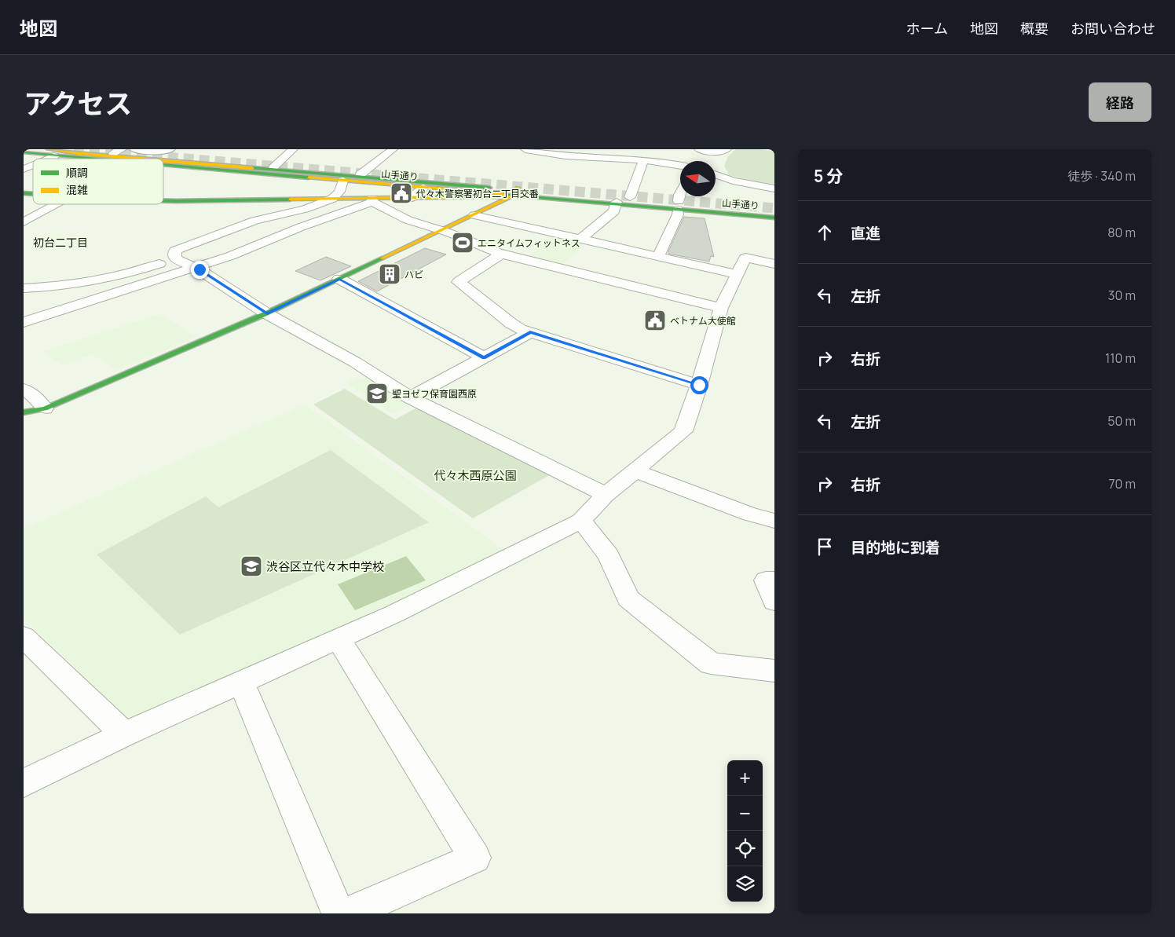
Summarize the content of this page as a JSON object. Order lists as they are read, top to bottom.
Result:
{
  "streets": {
    "main road": ["山手通り"]
  },
  "districts": ["初台二丁目"],
  "parks": ["代々木西原公園"],
  "places": {
    "public building": ["代々木警察署初台二丁目交番", "ベトナム大使館"],
    "sports": ["エニタイムフィットネス"],
    "building": ["ハビ"],
    "school or university": ["聖ヨゼフ保育園西原", "渋谷区立代々木中学校"]
  },
  "legend": ["順調", "混雑"],
  "north": "left",
  "page": {
    "header": "地図",
    "nav": [
      "ホーム",
      "地図",
      "概要",
      "お問い合わせ"
    ],
    "title": "アクセス",
    "buttons": "経路",
    "heading": ["5 分", "徒歩 · 340 m"],
    "list": [
      ["直進", "80 m"],
      ["左折", "30 m"],
      ["右折", "110 m"],
      ["左折", "50 m"],
      ["右折", "70 m"],
      "目的地に到着"
    ],
    "map_buttons": ["+", "−"]
  }
}
